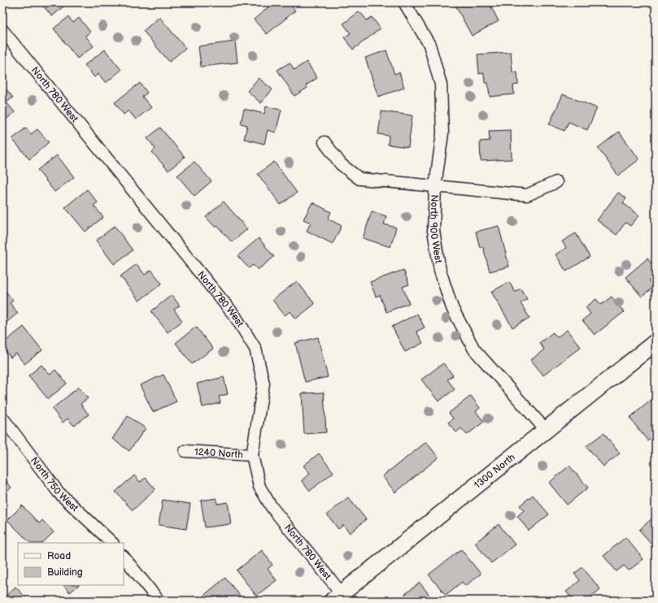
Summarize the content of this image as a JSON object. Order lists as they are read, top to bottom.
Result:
{
  "streets": {
    "street": [
      "North 780 West",
      "North 900 West",
      "1240 North",
      "1300 North",
      "North 750 West"
    ]
  },
  "crossings": [
    ["North 780 West", "1240 North"],
    ["North 780 West", "1300 North"],
    ["North 900 West", "1300 North"]
  ],
  "legend": ["Road", "Building"]
}
